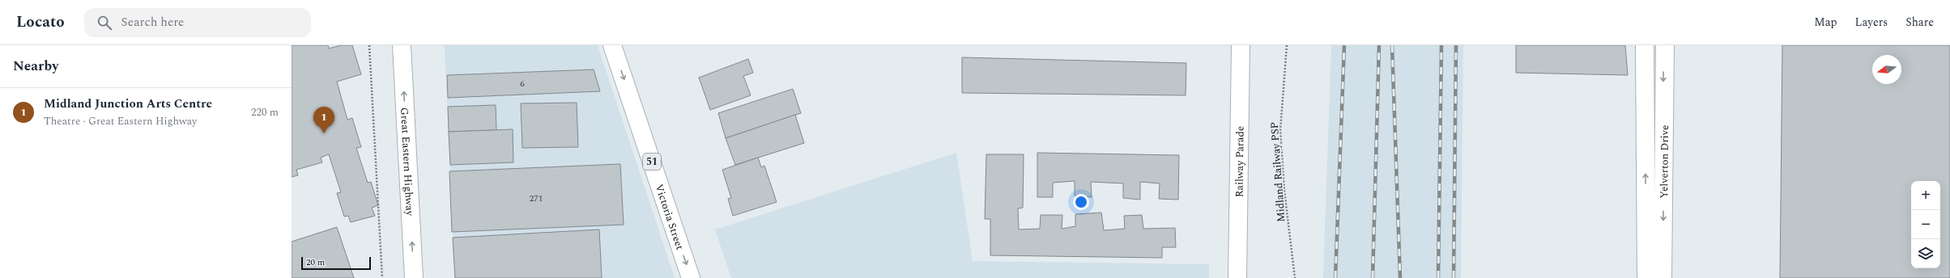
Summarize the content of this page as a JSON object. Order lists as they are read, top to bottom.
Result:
{
  "streets": {
    "main road": [
      "Great Eastern Highway",
      "51",
      "Railway Parade",
      "Yelverton Drive",
      "Victoria Street"
    ],
    "path": ["Midland Railway PSP"]
  },
  "one_way": ["Great Eastern Highway", "Victoria Street"],
  "house_numbers": ["6", "271"],
  "scale_bar": "20 m",
  "north": "left",
  "page": {
    "header": "Locato",
    "search": "Search here",
    "nav": ["Map", "Layers", "Share"],
    "heading": "Nearby",
    "list": [
      {
        "mark": "1",
        "name": "Midland Junction Arts Centre",
        "note": "Theatre · Great Eastern Highway",
        "value": "220 m"
      }
    ],
    "pins": "1",
    "map_buttons": ["+", "−"],
    "scale": "20 m"
  }
}
